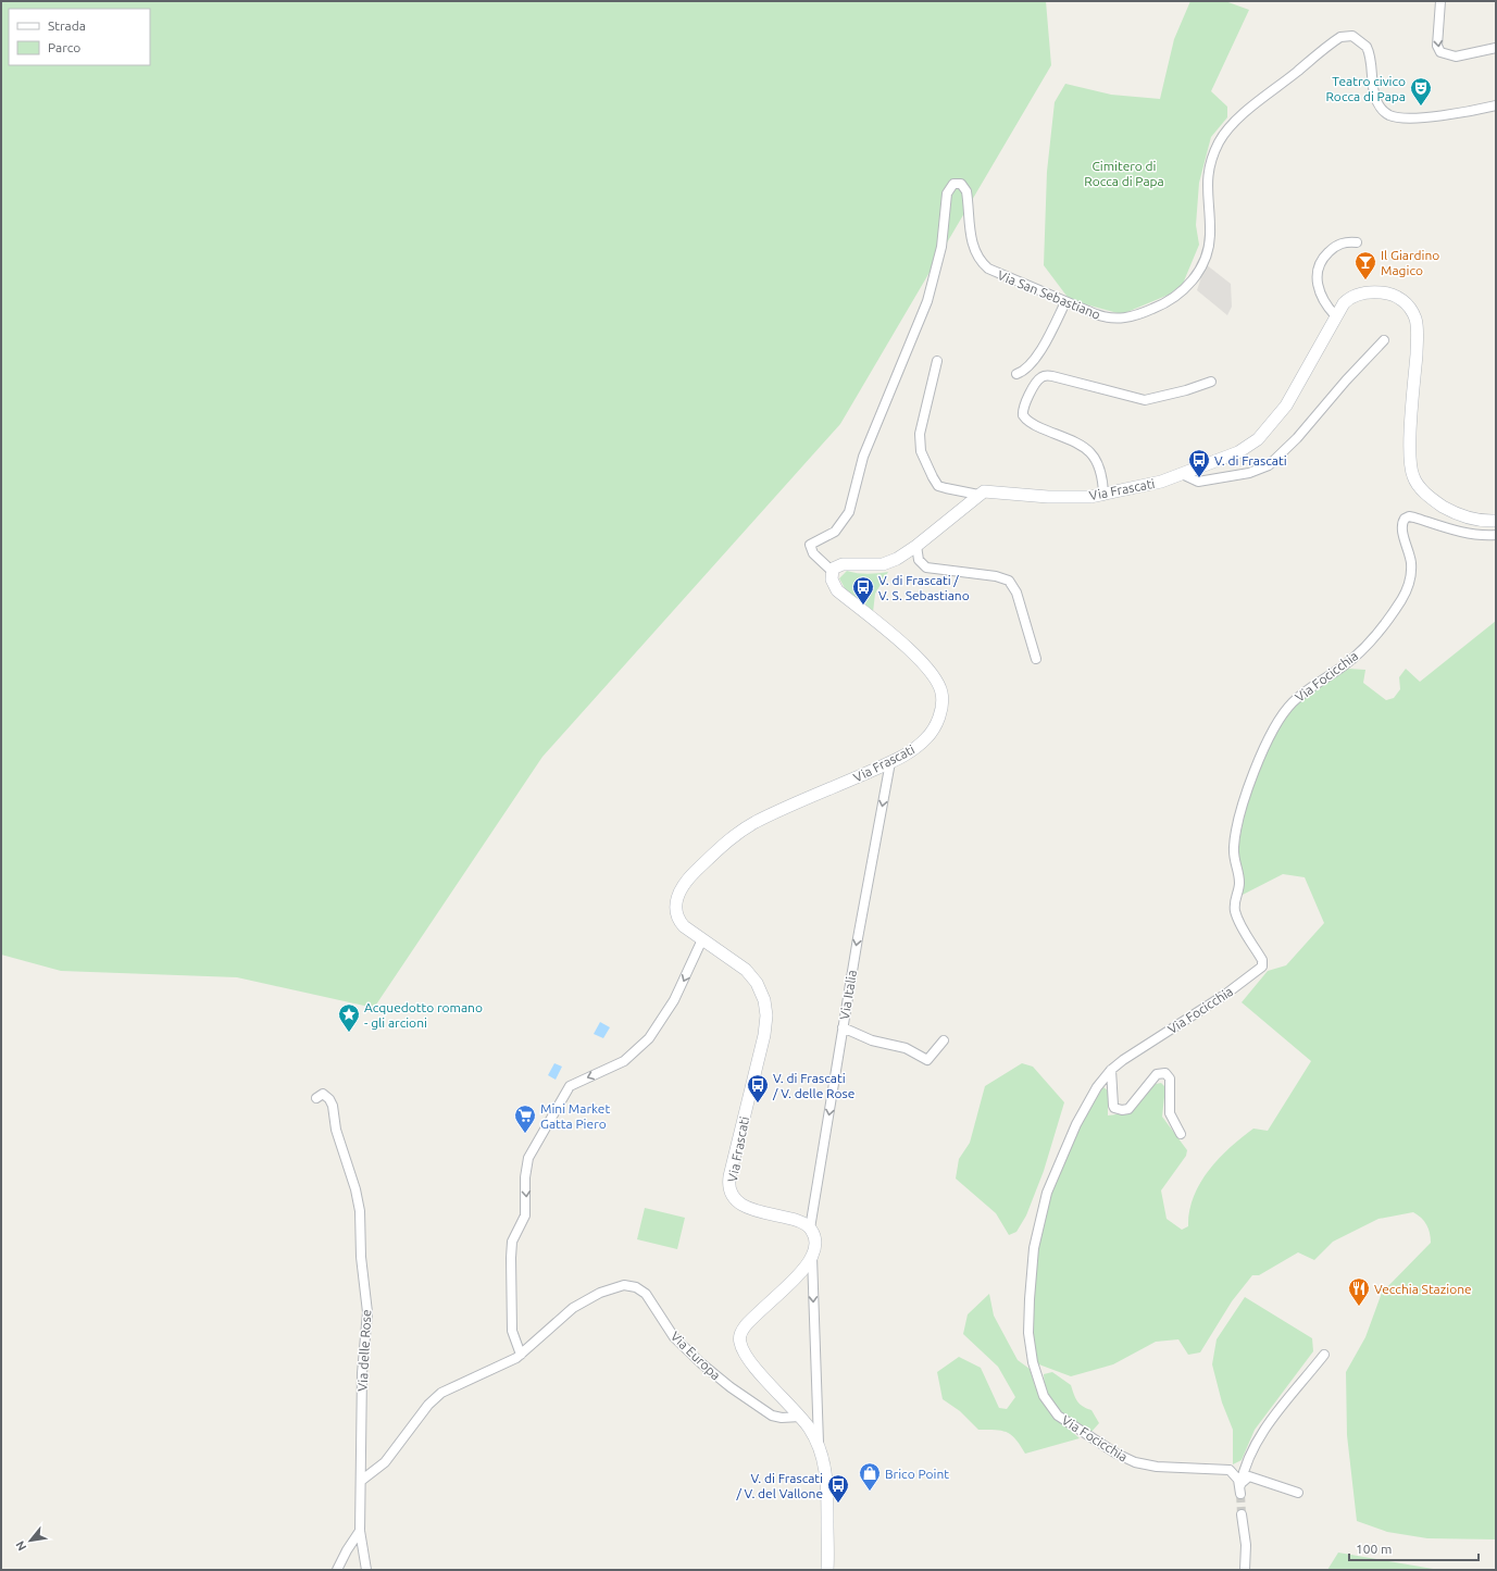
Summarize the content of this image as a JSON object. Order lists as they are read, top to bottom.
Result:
{
  "streets": {
    "main road": ["Via Frascati"],
    "street": [
      "Via San Sebastiano",
      "Via Focicchia",
      "Via Italia",
      "Via delle Rose",
      "Via Europa"
    ]
  },
  "crossings": [
    ["Via San Sebastiano", "Via Frascati"],
    ["Via Frascati", "Via Italia"],
    ["Via delle Rose", "Via Europa"]
  ],
  "one_way": ["Via Italia"],
  "parks": ["Cimitero di Rocca di Papa"],
  "places": {
    "theatre": ["Teatro civico Rocca di Papa"],
    "bar": ["Il Giardino Magico"],
    "bus stop": [
      "V. di Frascati",
      "V. di Frascati / V. S. Sebastiano",
      "V. di Frascati / V. delle Rose",
      "V. di Frascati / V. del Vallone"
    ],
    "place": ["Acquedotto romano - gli arcioni"],
    "supermarket": ["Mini Market Gatta Piero"],
    "restaurant": ["Vecchia Stazione"],
    "shop": ["Brico Point"]
  },
  "legend": ["Strada", "Parco"],
  "scale_bar": "100 m",
  "north": "bottom left"
}
